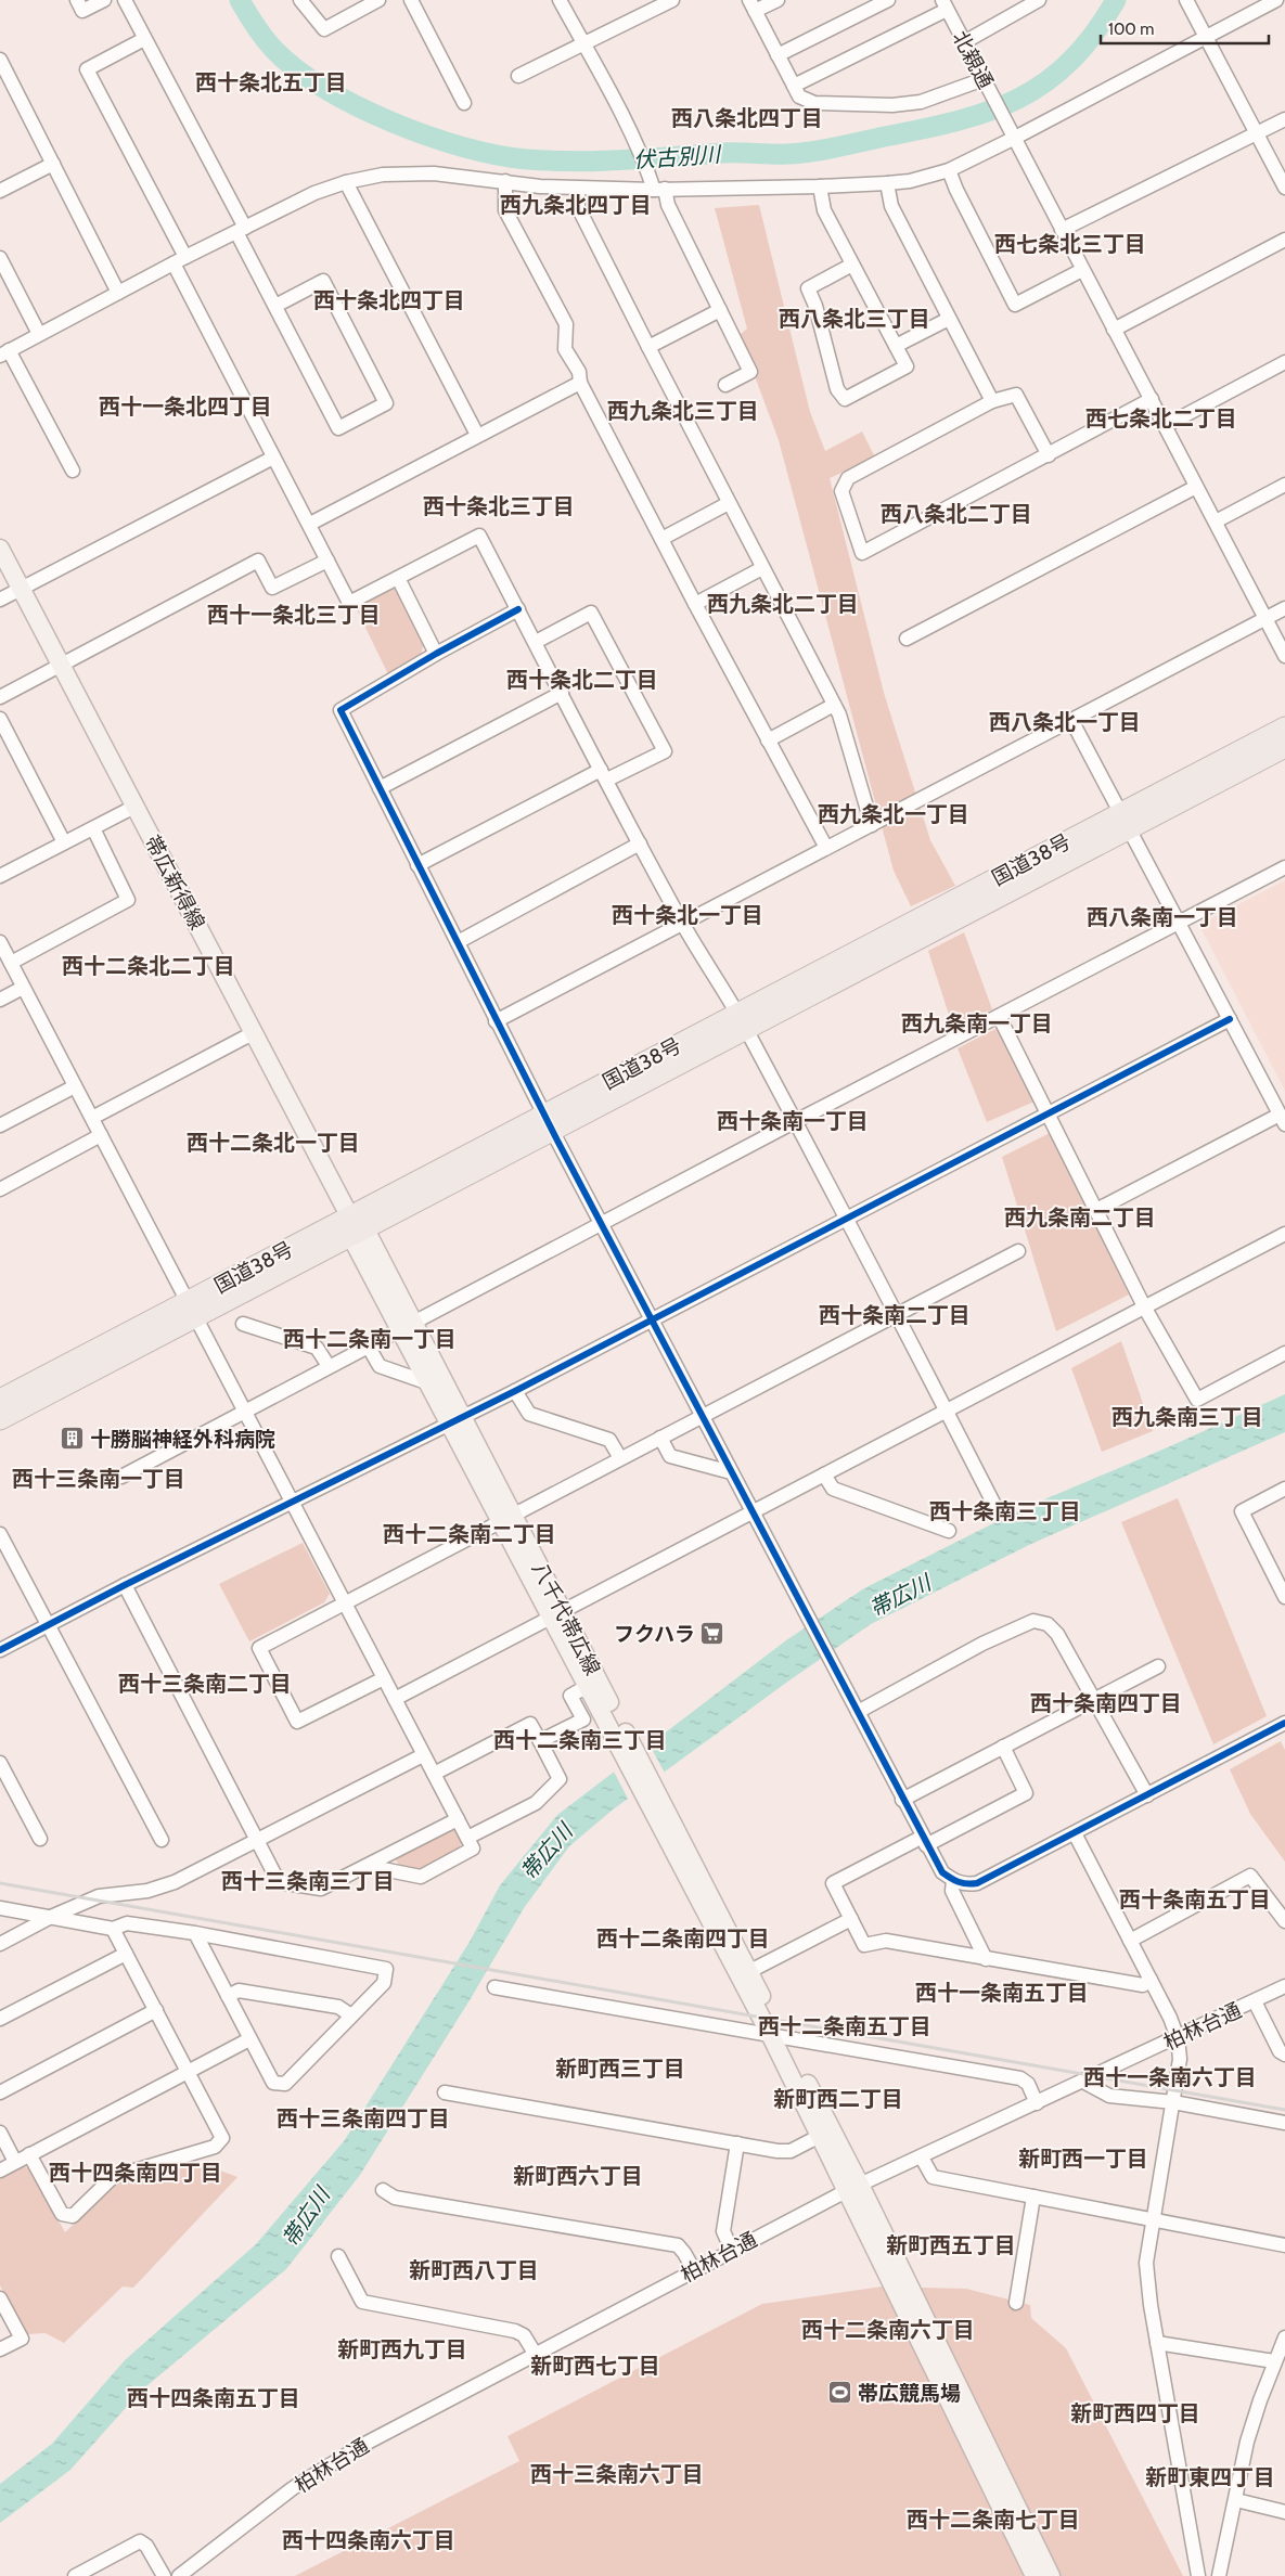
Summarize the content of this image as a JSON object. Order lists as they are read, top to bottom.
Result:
{
  "streets": {
    "highway": ["国道38号"],
    "main road": ["帯広新得線", "八千代帯広線"],
    "street": ["北親通", "柏林台通"]
  },
  "crossings": [
    ["国道38号", "帯広新得線"],
    ["国道38号", "八千代帯広線"],
    ["帯広新得線", "八千代帯広線"],
    ["八千代帯広線", "柏林台通"]
  ],
  "districts": [
    "西十条北五丁目",
    "西八条北四丁目",
    "西九条北四丁目",
    "西七条北三丁目",
    "西十条北四丁目",
    "西八条北三丁目",
    "西十一条北四丁目",
    "西九条北三丁目",
    "西七条北二丁目",
    "西十条北三丁目",
    "西八条北二丁目",
    "西九条北二丁目",
    "西十一条北三丁目",
    "西十条北二丁目",
    "西八条北一丁目",
    "西九条北一丁目",
    "西十条北一丁目",
    "西八条南一丁目",
    "西十二条北二丁目",
    "西九条南一丁目",
    "西十条南一丁目",
    "西十二条北一丁目",
    "西九条南二丁目",
    "西十条南二丁目",
    "西十二条南一丁目",
    "西九条南三丁目",
    "西十三条南一丁目",
    "西十条南三丁目",
    "西十二条南二丁目",
    "西十三条南二丁目",
    "西十条南四丁目",
    "西十二条南三丁目",
    "西十三条南三丁目",
    "西十条南五丁目",
    "西十二条南四丁目",
    "西十一条南五丁目",
    "西十二条南五丁目",
    "新町西三丁目",
    "西十一条南六丁目",
    "新町西二丁目",
    "西十三条南四丁目",
    "新町西一丁目",
    "西十四条南四丁目",
    "新町西六丁目",
    "新町西五丁目",
    "新町西八丁目",
    "西十二条南六丁目",
    "新町西九丁目",
    "新町西七丁目",
    "西十四条南五丁目",
    "新町西四丁目",
    "西十三条南六丁目",
    "新町東四丁目",
    "西十二条南七丁目",
    "西十四条南六丁目"
  ],
  "water": ["伏古別川", "帯広川"],
  "places": {
    "building": ["十勝脳神経外科病院"],
    "supermarket": ["フクハラ"],
    "sports": ["帯広競馬場"]
  },
  "scale_bar": "100 m"
}
